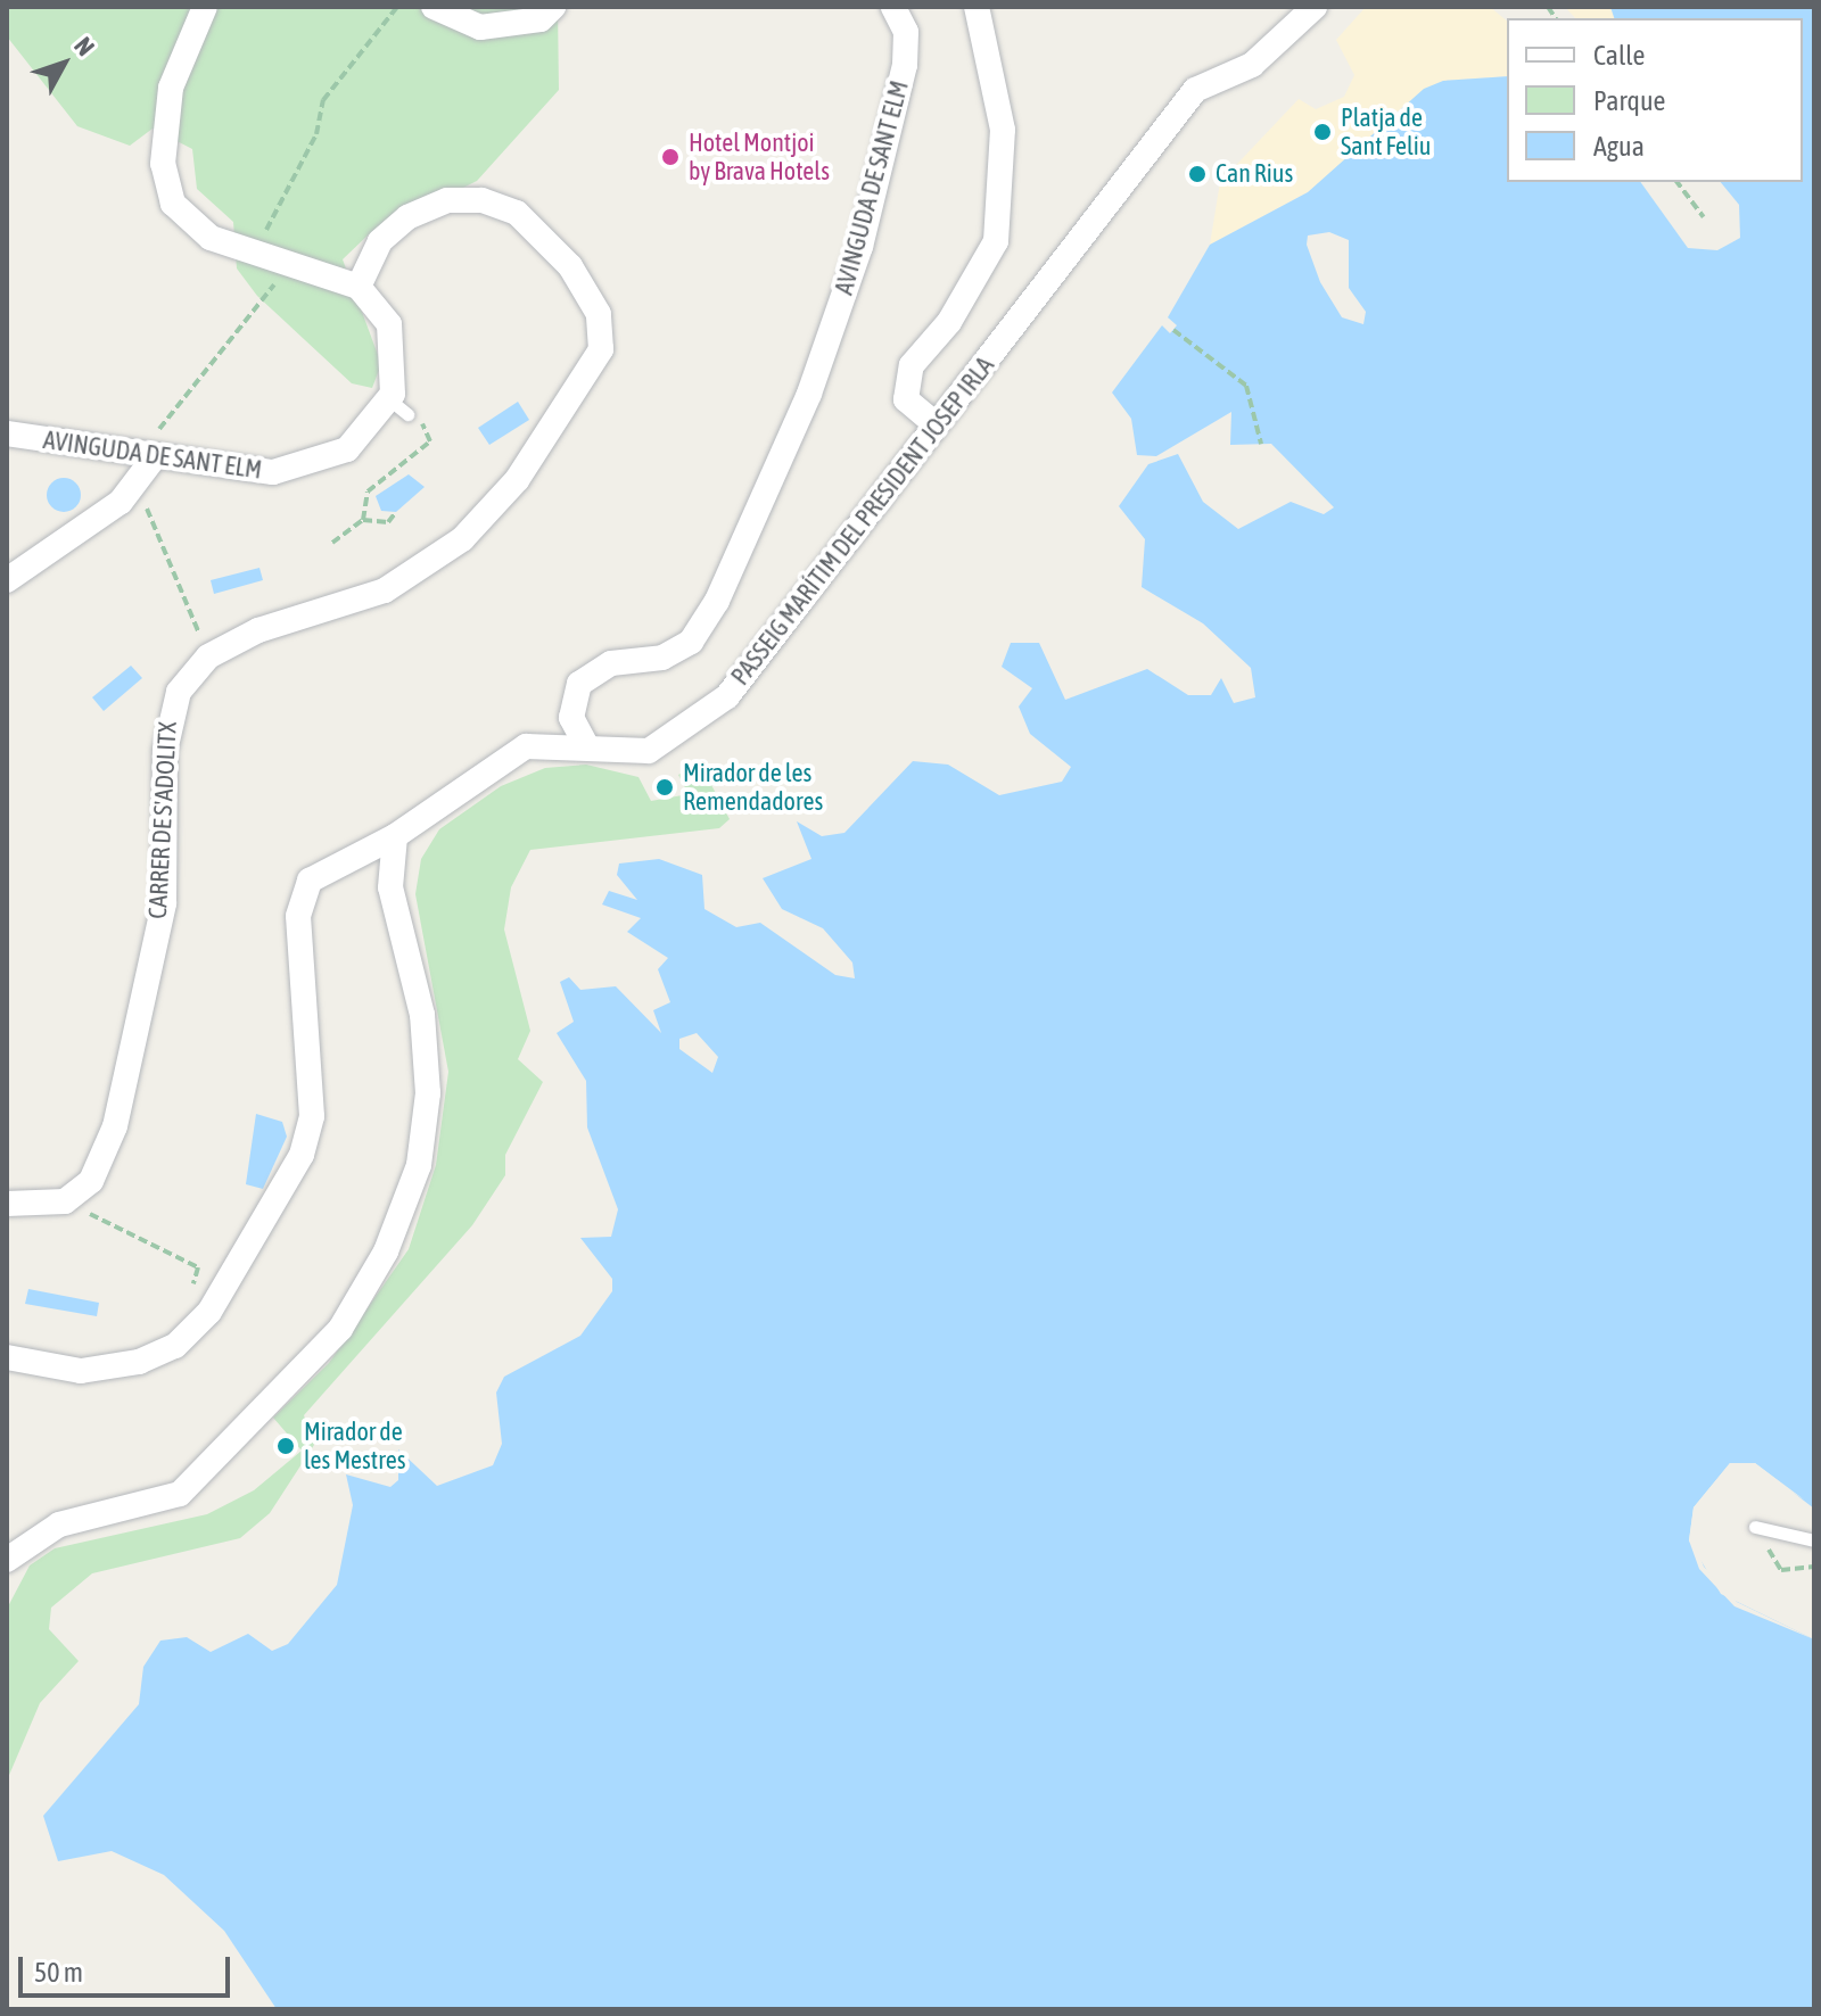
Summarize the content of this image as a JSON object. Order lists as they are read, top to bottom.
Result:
{
  "streets": {
    "street": ["AVINGUDA DE SANT ELM", "PASSEIG MARÍTIM DEL PRESIDENT JOSEP IRLA", "CARRER DE S'ADOLITX"]
  },
  "crossings": [
    ["AVINGUDA DE SANT ELM", "PASSEIG MARÍTIM DEL PRESIDENT JOSEP IRLA"],
    ["AVINGUDA DE SANT ELM", "CARRER DE S'ADOLITX"]
  ],
  "places": [
    "Platja de Sant Feliu",
    "Hotel Montjoi by Brava Hotels",
    "Can Rius",
    "Mirador de les Remendadores",
    "Mirador de les Mestres"
  ],
  "legend": ["Calle", "Parque", "Agua"],
  "scale_bar": "50 m",
  "north": "top right"
}
